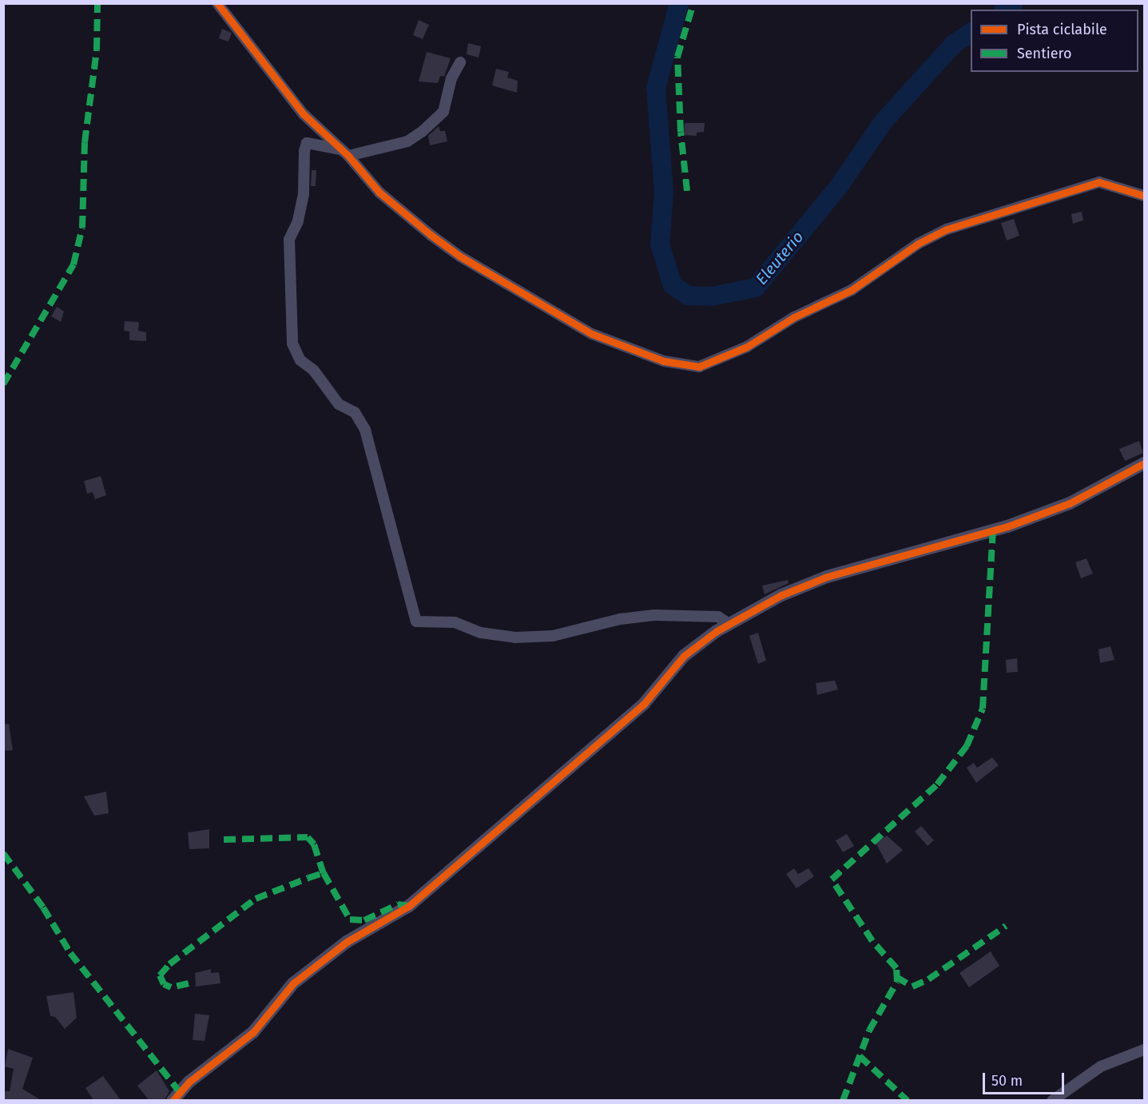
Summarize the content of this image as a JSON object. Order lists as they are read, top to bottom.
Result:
{
  "water": ["Eleuterio"],
  "legend": ["Pista ciclabile", "Sentiero"],
  "scale_bar": "50 m"
}
